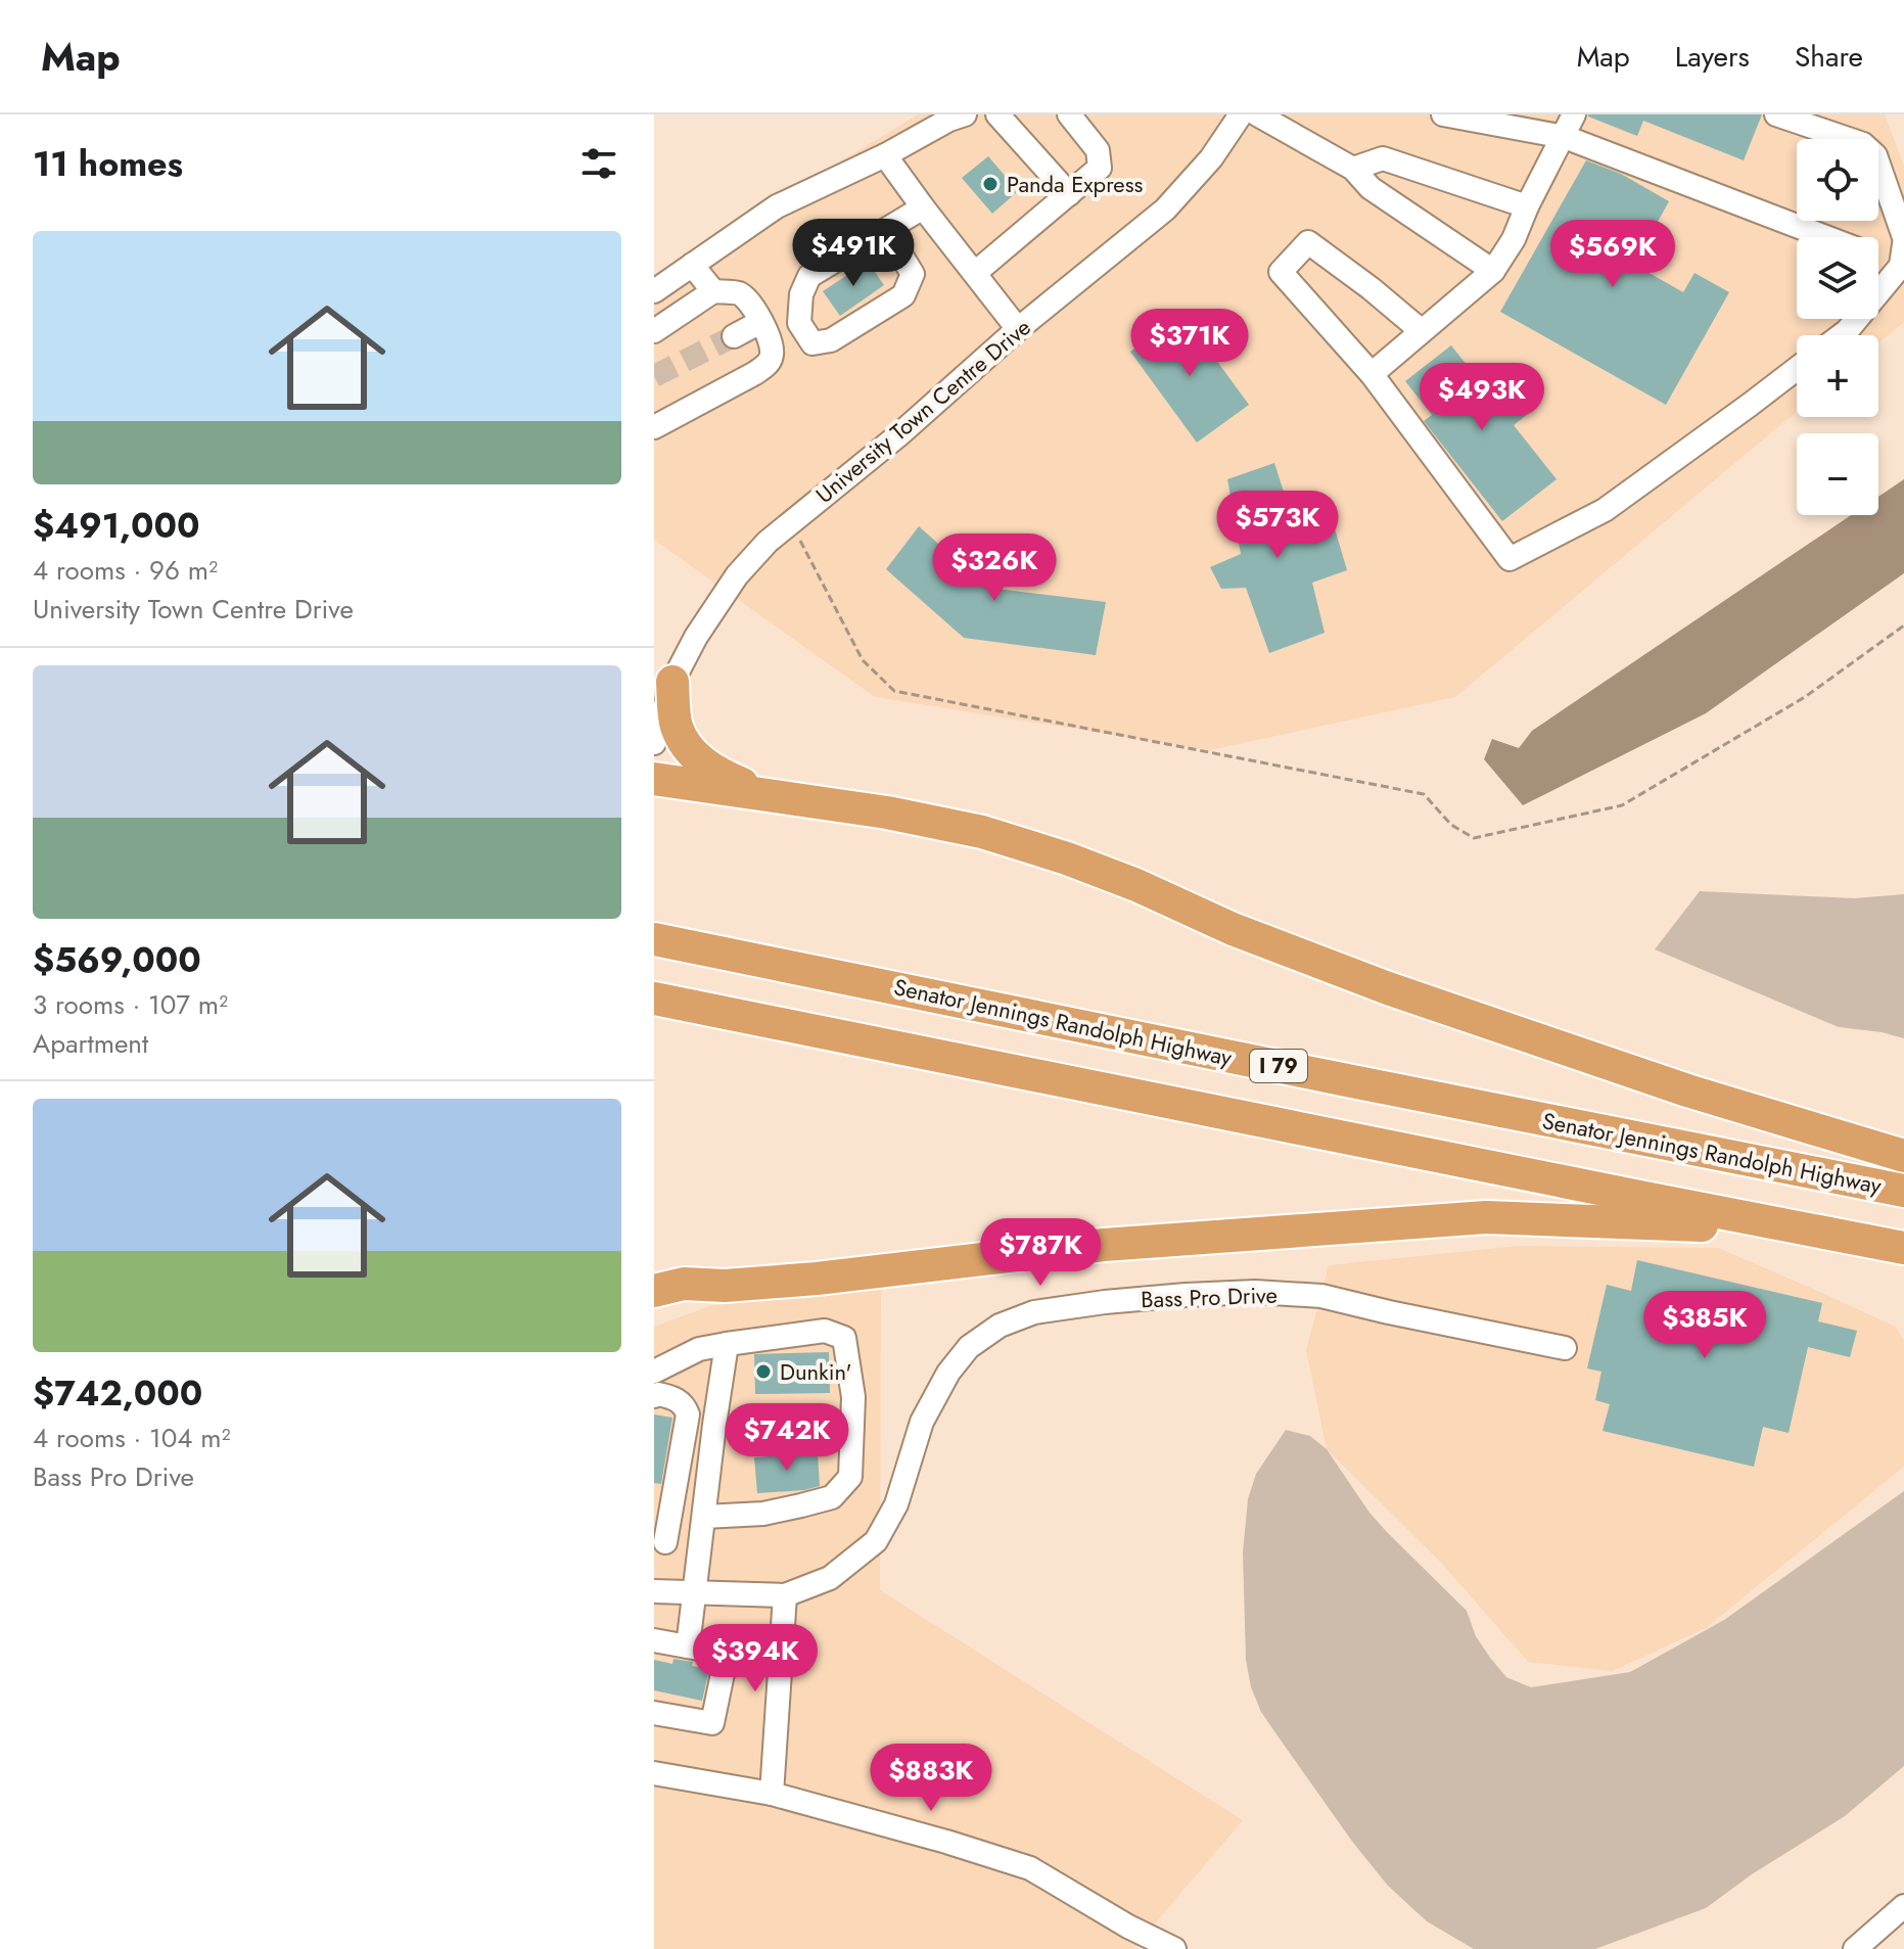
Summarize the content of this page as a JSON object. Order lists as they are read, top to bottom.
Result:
{
  "streets": {
    "highway": ["Senator Jennings Randolph Highway", "I 79"],
    "street": ["University Town Centre Drive", "Bass Pro Drive"]
  },
  "places": ["Panda Express", "Dunkin'"],
  "page": {
    "header": "Map",
    "nav": ["Map", "Layers", "Share"],
    "heading": "11 homes",
    "map_buttons": ["+", "−"],
    "list": [
      {
        "name": "$491,000",
        "note": "4 rooms · 96 m² · University Town Centre Drive"
      },
      {
        "name": "$569,000",
        "note": "3 rooms · 107 m² · Apartment"
      },
      {
        "name": "$742,000",
        "note": "4 rooms · 104 m² · Bass Pro Drive"
      }
    ],
    "price": [
      "$491K",
      "$569K",
      "$371K",
      "$493K",
      "$573K",
      "$326K",
      "$787K",
      "$385K",
      "$742K",
      "$394K",
      "$883K"
    ]
  }
}
